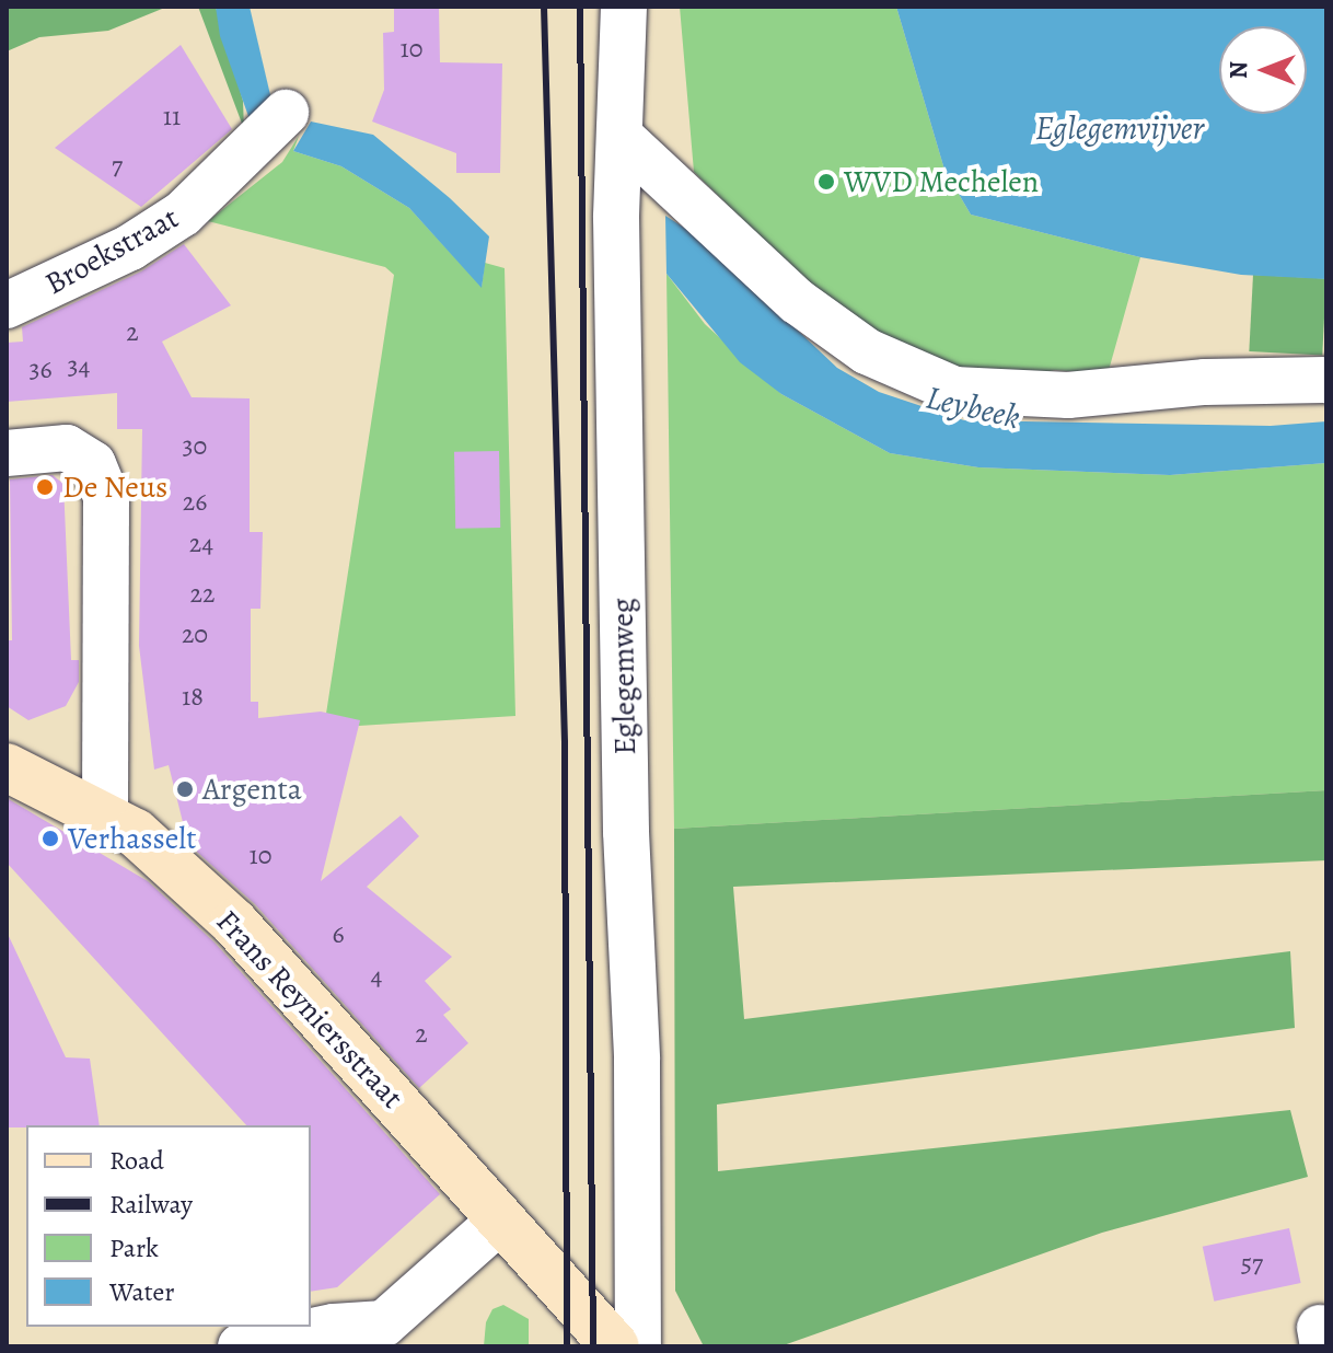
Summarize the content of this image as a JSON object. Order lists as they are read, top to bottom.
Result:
{
  "streets": {
    "street": ["Broekstraat", "Eglegemweg", "Frans Reyniersstraat"]
  },
  "water": ["Eglegemvijver", "Leybeek"],
  "places": [
    "WVD Mechelen",
    "De Neus",
    "Argenta",
    "Verhasselt"
  ],
  "house_numbers": [
    "10",
    "11",
    "7",
    "2",
    "34",
    "36",
    "30",
    "26",
    "24",
    "22",
    "20",
    "18",
    "10",
    "6",
    "4",
    "2",
    "57"
  ],
  "legend": [
    "Road",
    "Railway",
    "Park",
    "Water"
  ],
  "north": "left"
}
